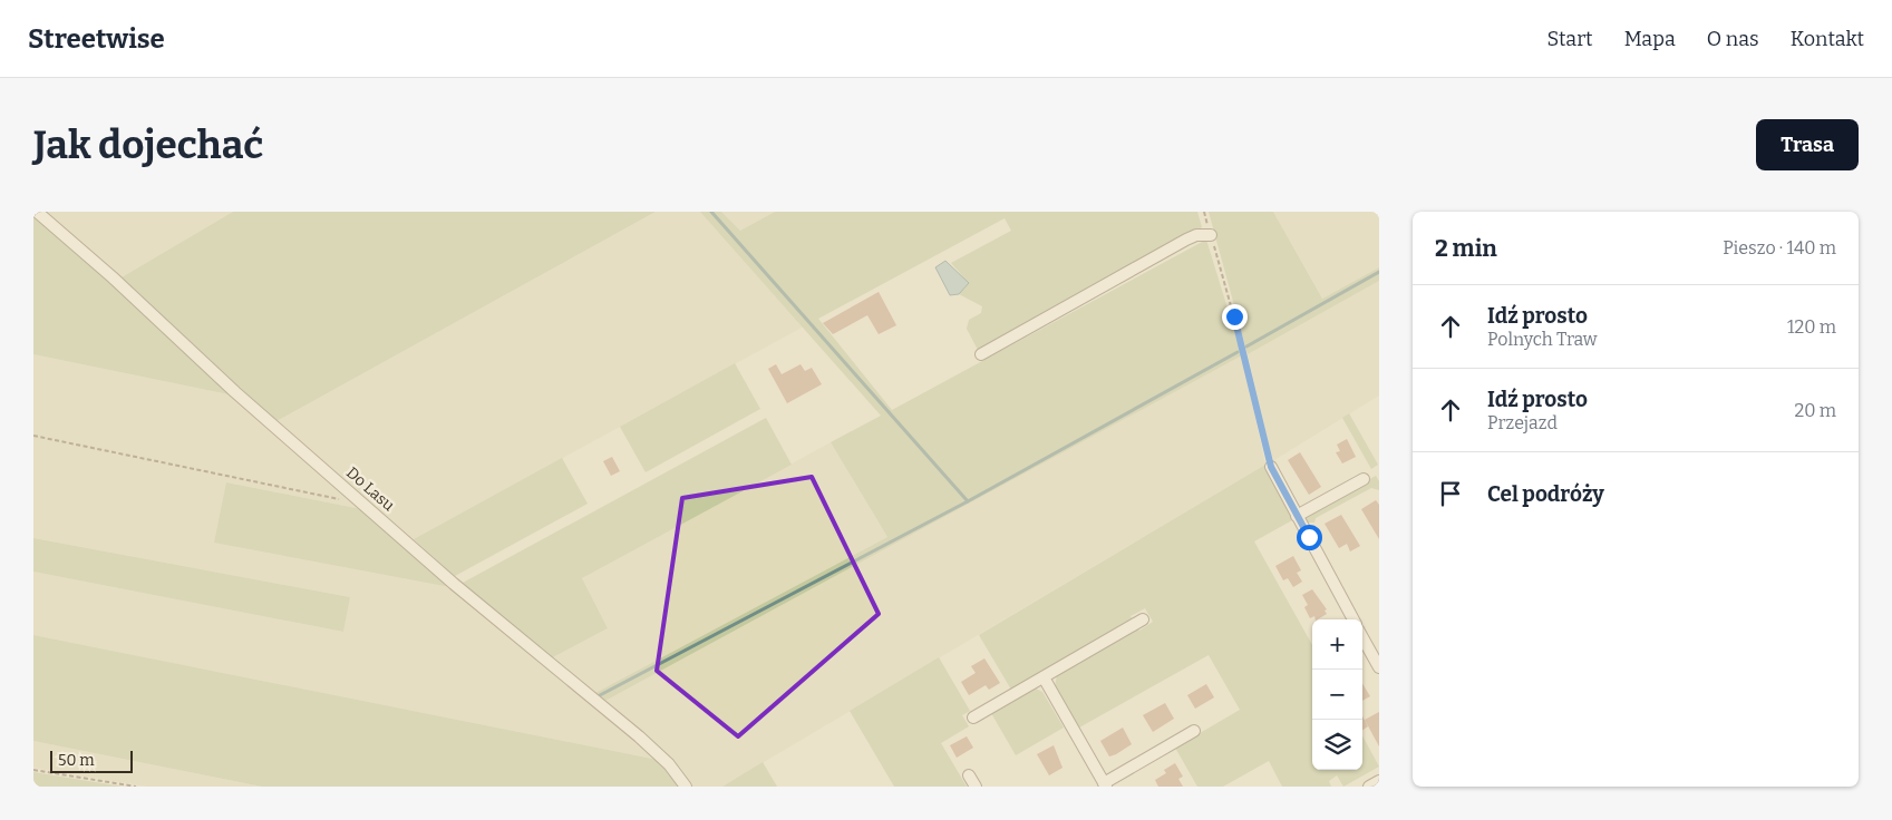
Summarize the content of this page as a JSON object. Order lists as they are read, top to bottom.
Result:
{
  "streets": {
    "street": ["Do Lasu"]
  },
  "scale_bar": "50 m",
  "page": {
    "header": "Streetwise",
    "nav": [
      "Start",
      "Mapa",
      "O nas",
      "Kontakt"
    ],
    "buttons": "Trasa",
    "title": "Jak dojechać",
    "heading": ["2 min", "Pieszo · 140 m"],
    "list": [
      ["Idź prosto", "Polnych Traw", "120 m"],
      ["Idź prosto", "Przejazd", "20 m"],
      "Cel podróży"
    ],
    "map_buttons": ["+", "−"],
    "scale": "50 m"
  }
}
